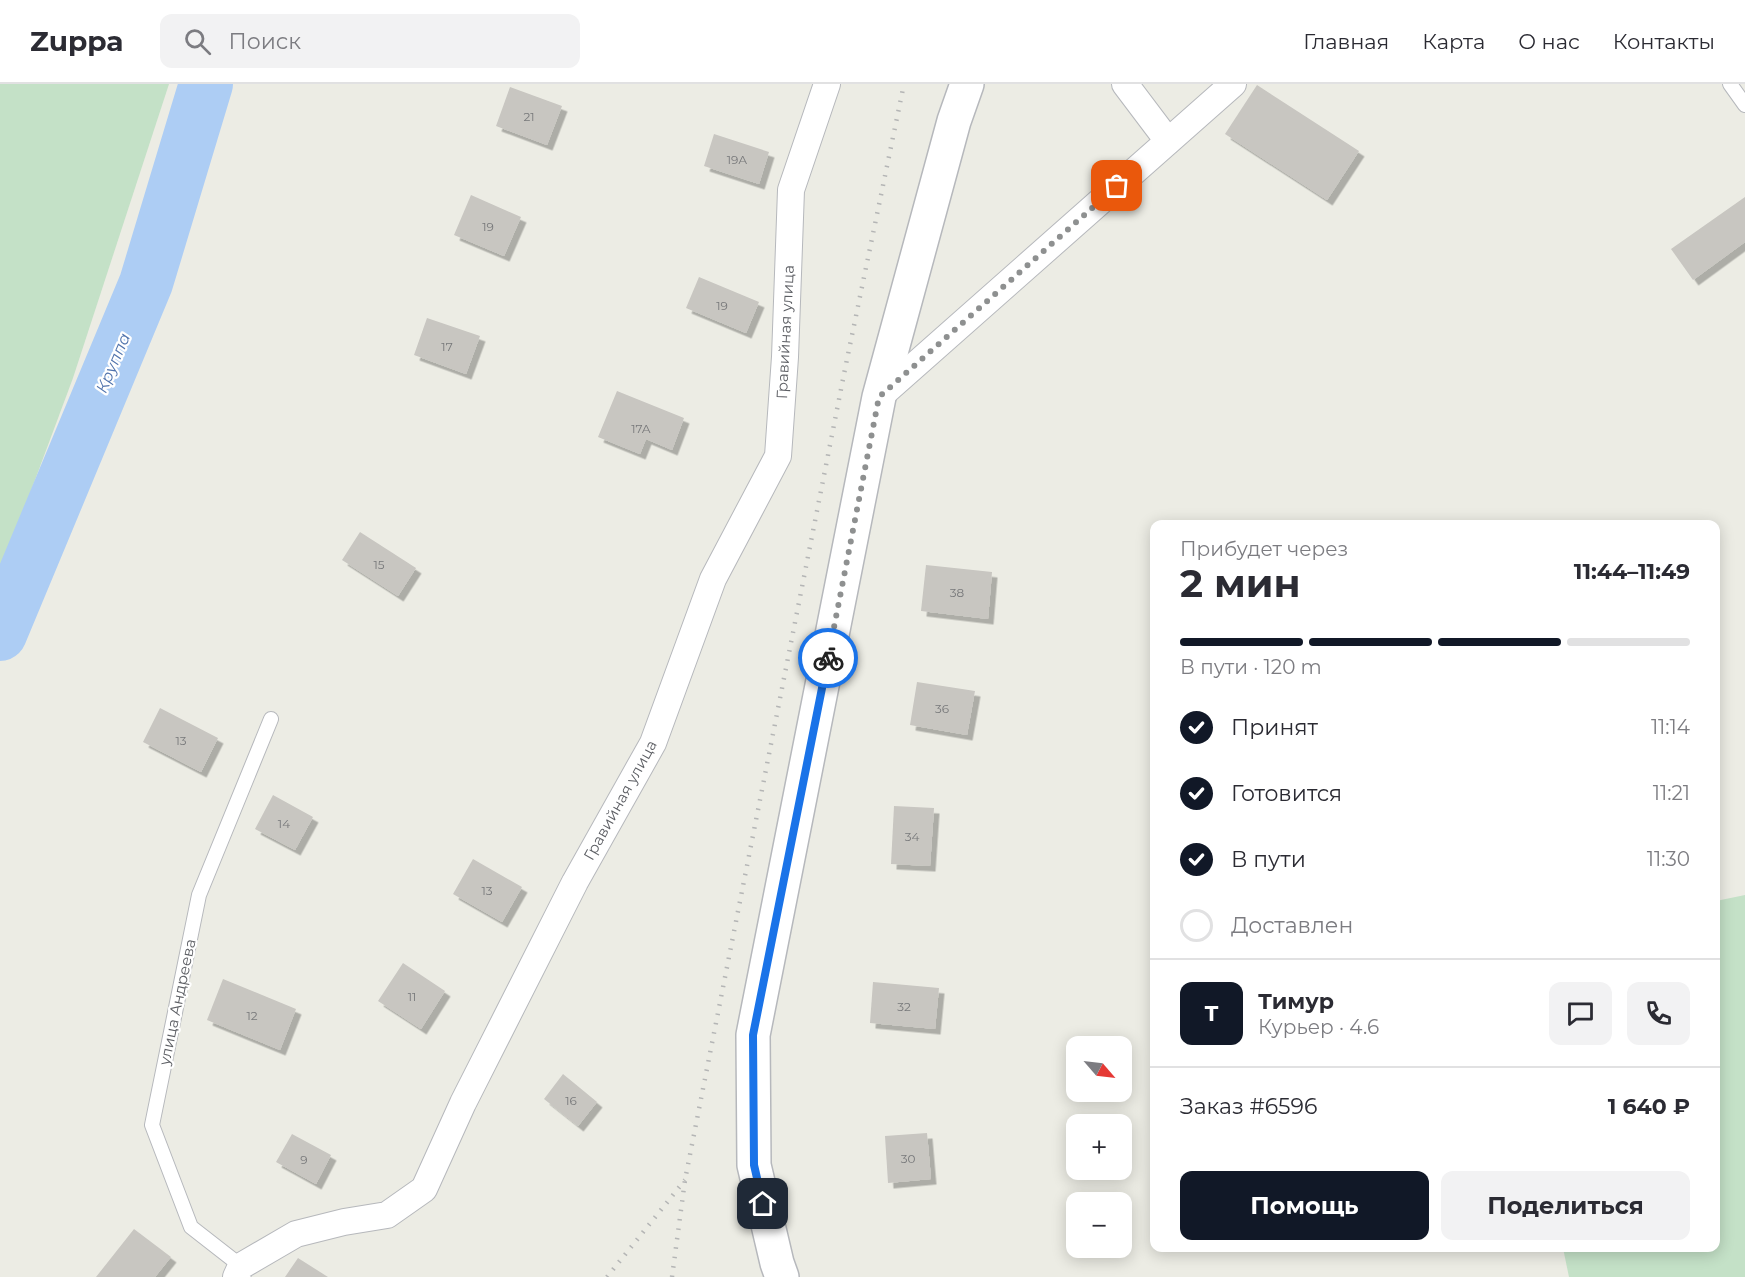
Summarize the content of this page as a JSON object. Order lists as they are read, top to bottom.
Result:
{
  "streets": {
    "street": ["Гравийная улица"],
    "lane": ["улица Андреева"]
  },
  "crossings": [
    ["Гравийная улица", "улица Андреева"]
  ],
  "water": ["Круппа"],
  "house_numbers": [
    "21",
    "19А",
    "19",
    "19",
    "17",
    "17А",
    "15",
    "38",
    "36",
    "13",
    "14",
    "34",
    "13",
    "11",
    "32",
    "12",
    "16",
    "30",
    "9"
  ],
  "north": "bottom right",
  "page": {
    "header": "Zuppa",
    "search": "Поиск",
    "nav": [
      "Главная",
      "Карта",
      "О нас",
      "Контакты"
    ],
    "heading": ["2 мин", "Прибудет через", "11:44–11:49"],
    "panel": [
      "Тимур",
      "Курьер · 4.6",
      "Заказ #6596",
      "1 640 ₽"
    ],
    "bar": "В пути · 120 m",
    "list": [
      ["Принят", "11:14"],
      ["Готовится", "11:21"],
      ["В пути", "11:30"],
      "Доставлен"
    ],
    "round": "Т",
    "map_buttons": ["+", "−"],
    "buttons": ["Помощь", "Поделиться"]
  }
}
